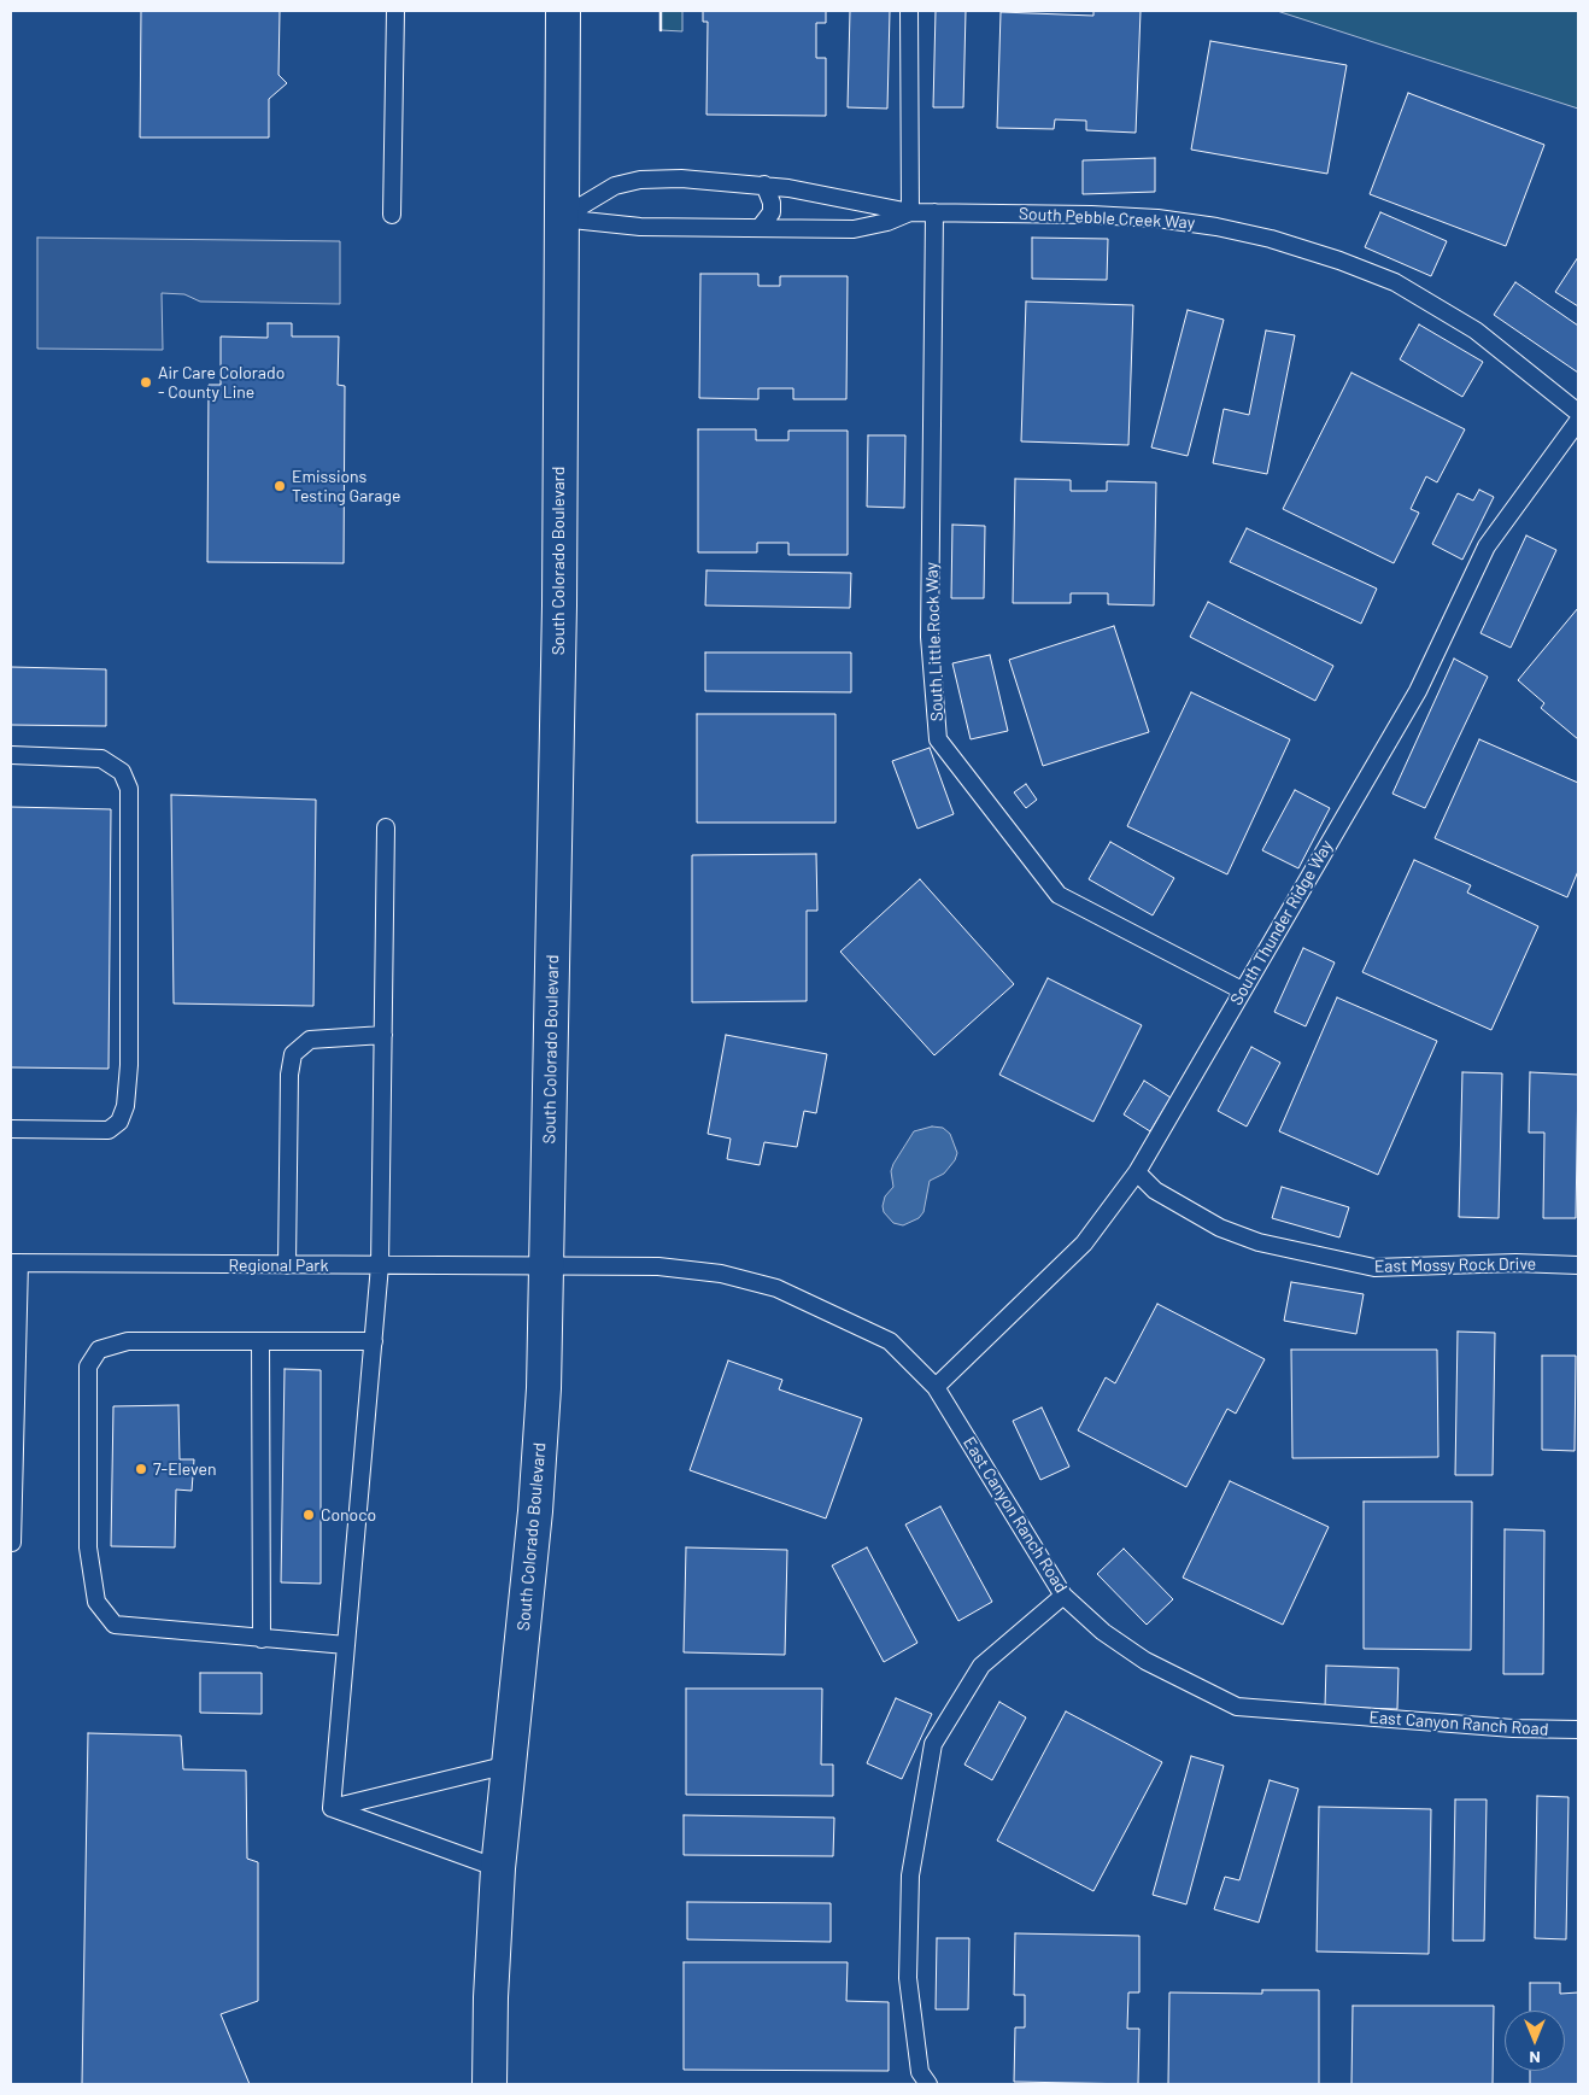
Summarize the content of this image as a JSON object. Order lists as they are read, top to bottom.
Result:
{
  "streets": {
    "main road": ["South Colorado Boulevard"],
    "lane": [
      "South Pebble Creek Way",
      "South Little Rock Way",
      "South Thunder Ridge Way",
      "Regional Park",
      "East Mossy Rock Drive",
      "East Canyon Ranch Road"
    ]
  },
  "crossings": [
    ["South Pebble Creek Way", "South Colorado Boulevard"],
    ["South Pebble Creek Way", "South Little Rock Way"],
    ["South Colorado Boulevard", "Regional Park"],
    ["South Colorado Boulevard", "East Canyon Ranch Road"],
    ["South Little Rock Way", "South Thunder Ridge Way"],
    ["South Thunder Ridge Way", "East Mossy Rock Drive"],
    ["South Thunder Ridge Way", "East Canyon Ranch Road"],
    ["Regional Park", "East Canyon Ranch Road"]
  ],
  "places": [
    "Air Care Colorado - County Line",
    "Emissions Testing Garage",
    "7-Eleven",
    "Conoco"
  ],
  "north": "bottom"
}
